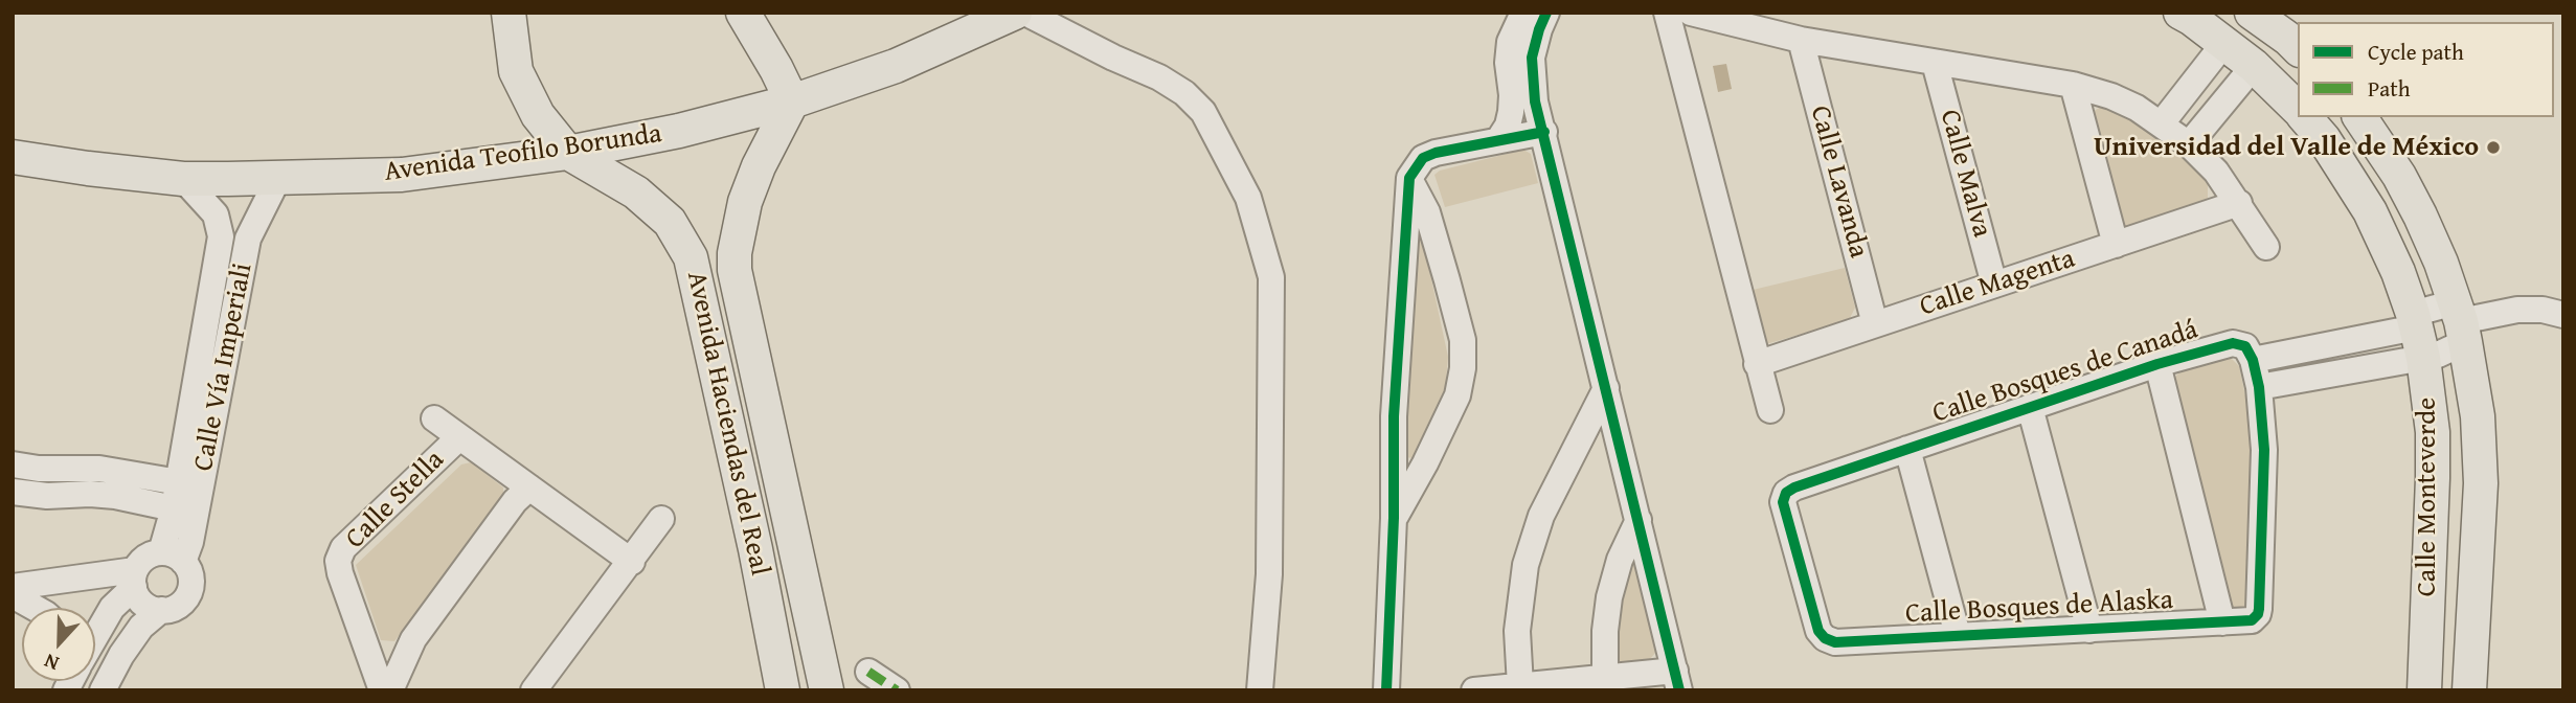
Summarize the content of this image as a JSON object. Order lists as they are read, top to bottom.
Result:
{
  "streets": {
    "main road": ["Avenida Teofilo Borunda", "Avenida Haciendas del Real", "Calle Monteverde"],
    "street": [
      "Calle Malva",
      "Calle Lavanda",
      "Calle Magenta",
      "Calle Vía Imperiali",
      "Calle Bosques de Canadá",
      "Calle Stella",
      "Calle Bosques de Alaska"
    ]
  },
  "crossings": [
    ["Avenida Teofilo Borunda", "Calle Vía Imperiali"],
    ["Avenida Teofilo Borunda", "Avenida Haciendas del Real"],
    ["Calle Malva", "Calle Magenta"],
    ["Calle Lavanda", "Calle Magenta"],
    ["Calle Bosques de Canadá", "Calle Bosques de Alaska"]
  ],
  "places": ["Universidad del Valle de México"],
  "legend": ["Cycle path", "Path"],
  "north": "bottom"
}
